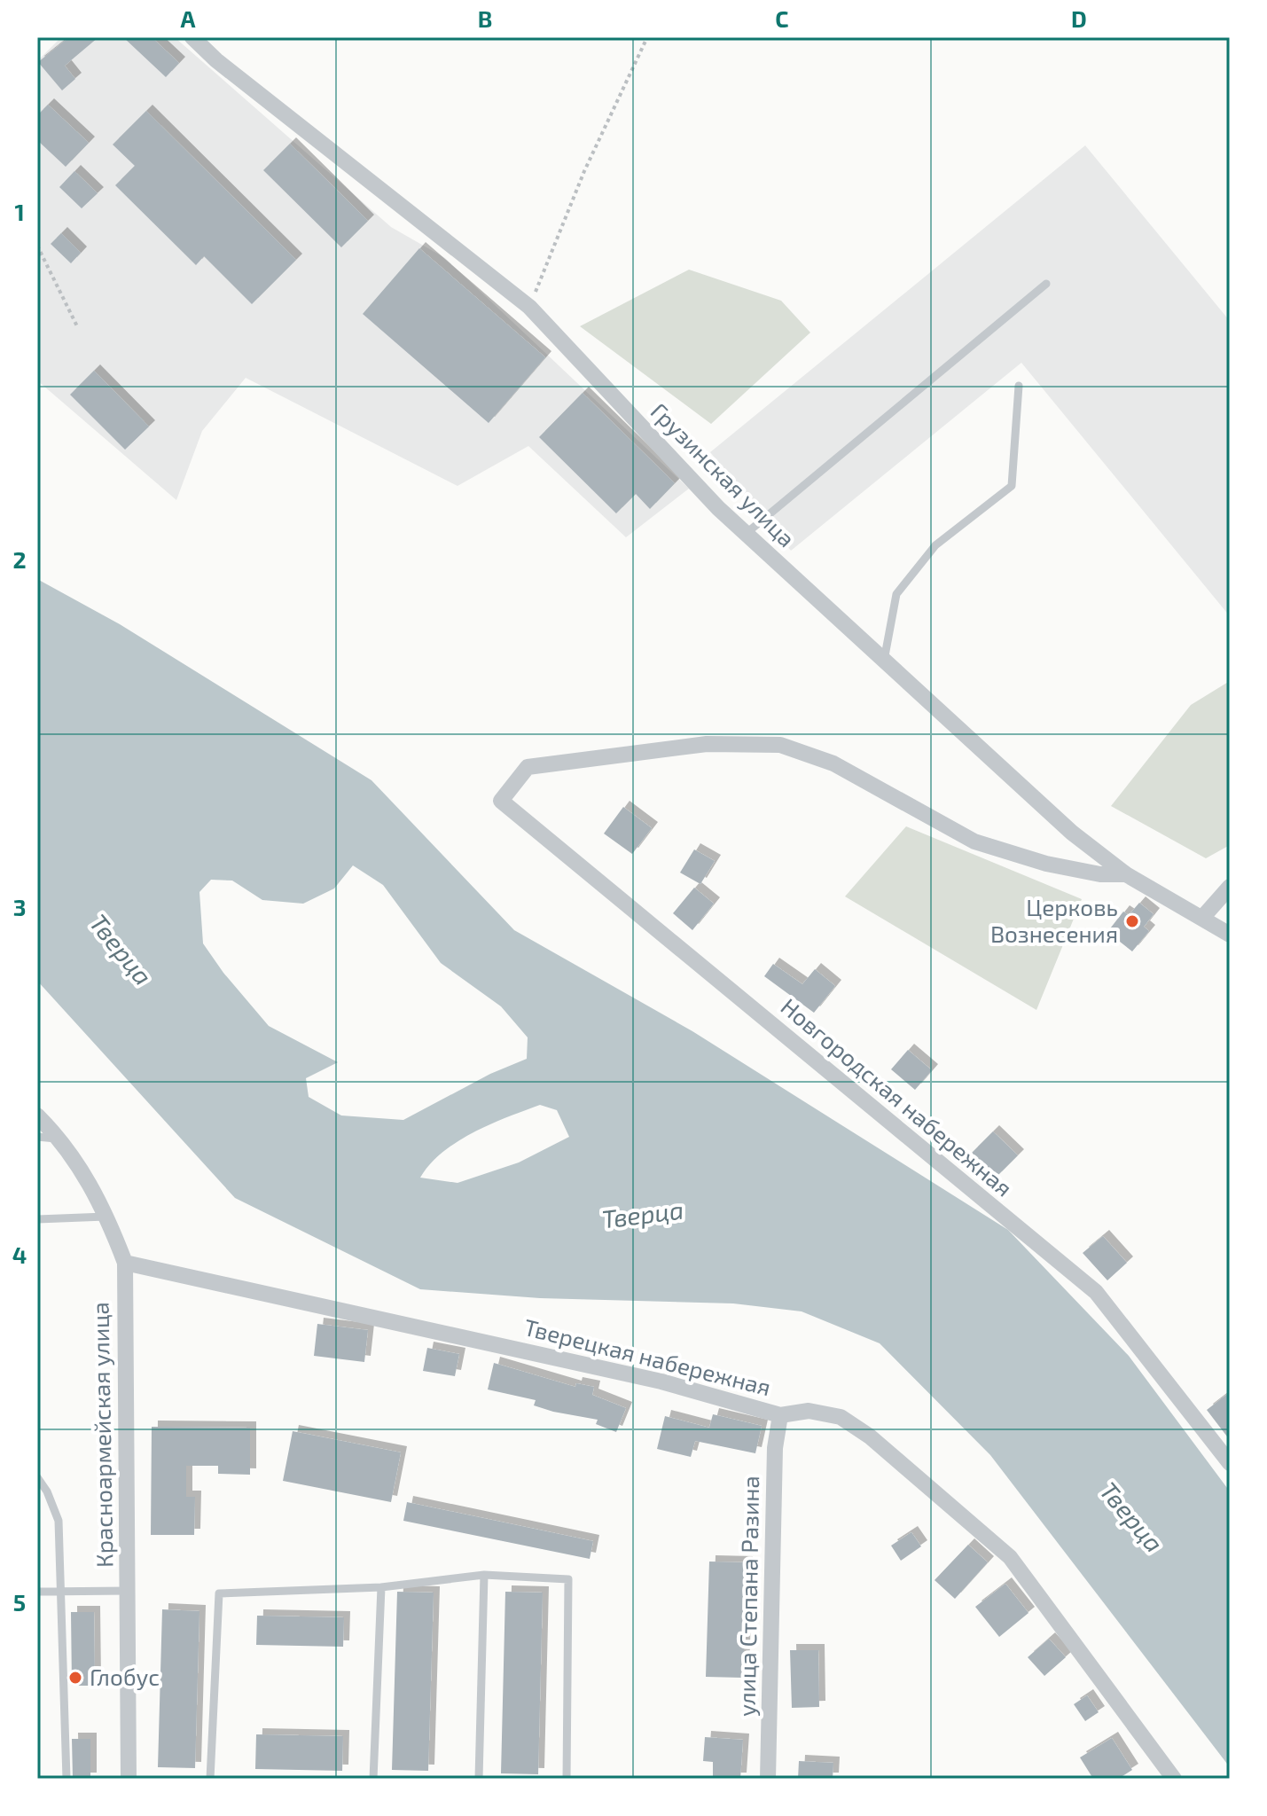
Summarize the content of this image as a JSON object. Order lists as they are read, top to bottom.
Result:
{
  "streets": {
    "street": [
      "Грузинская улица",
      "Новгородская набережная",
      "Тверецкая набережная",
      "Красноармейская улица",
      "улица Степана Разина"
    ]
  },
  "crossings": [
    ["Грузинская улица", "Новгородская набережная"],
    ["Тверецкая набережная", "Красноармейская улица"],
    ["Тверецкая набережная", "улица Степана Разина"]
  ],
  "water": ["Тверца"],
  "places": ["Церковь Вознесения", "Глобус"],
  "grid": {
    "columns": [
      "A",
      "B",
      "C",
      "D"
    ],
    "rows": [
      "1",
      "2",
      "3",
      "4",
      "5"
    ]
  }
}
